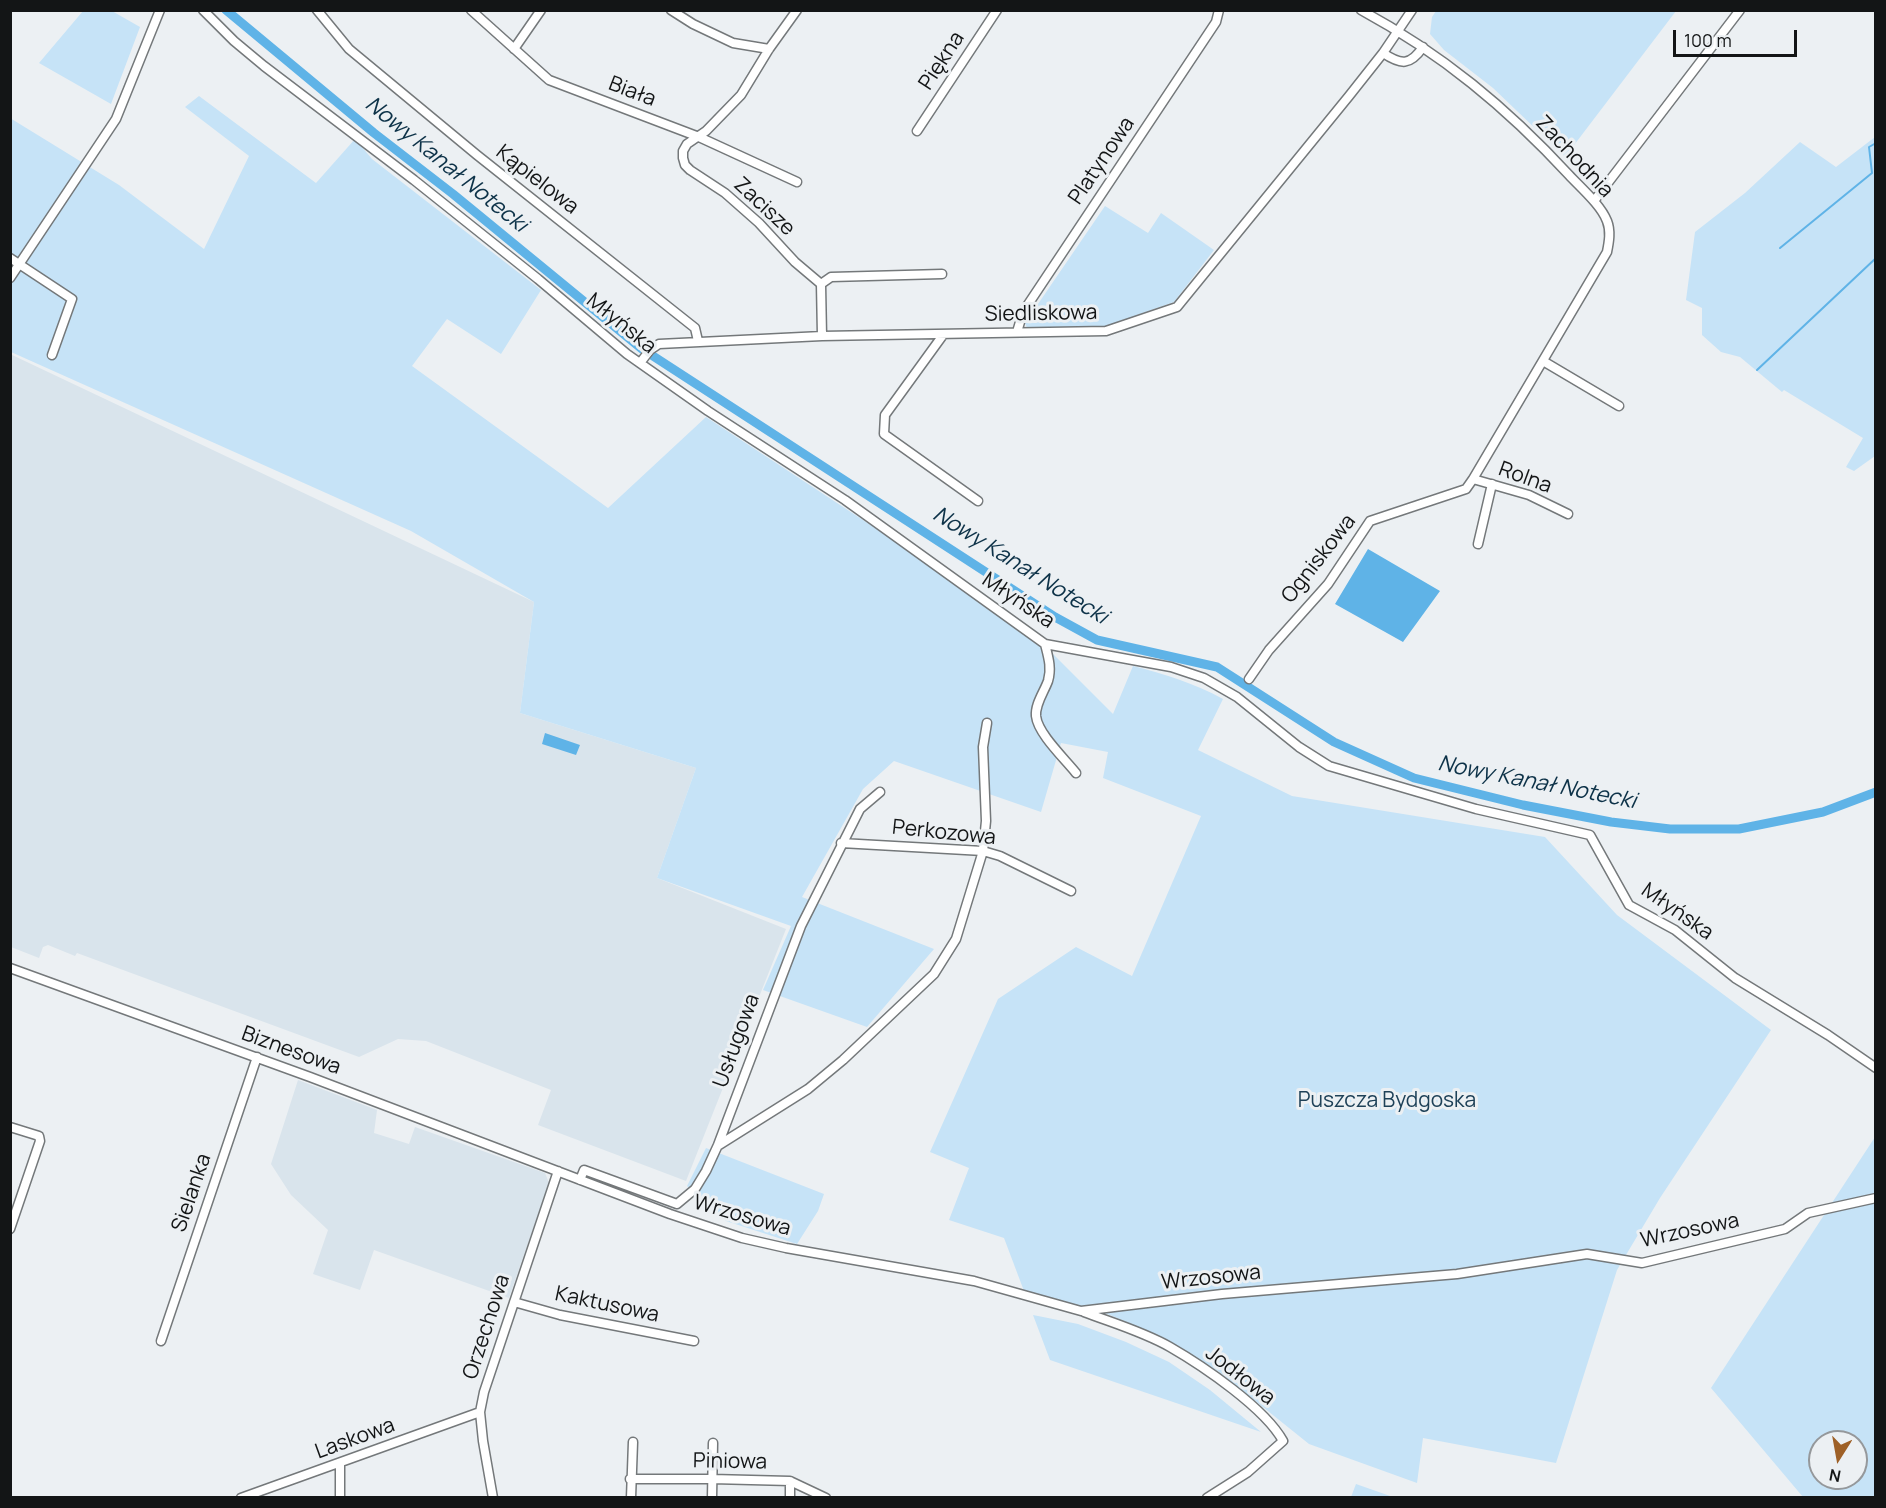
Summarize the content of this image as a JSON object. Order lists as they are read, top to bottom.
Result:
{
  "streets": {
    "street": [
      "Piękna",
      "Biała",
      "Zachodnia",
      "Platynowa",
      "Kąpielowa",
      "Zacisze",
      "Siedliskowa",
      "Młyńska",
      "Rolna",
      "Ogniskowa",
      "Perkozowa",
      "Usługowa",
      "Biznesowa",
      "Sielanka",
      "Wrzosowa",
      "Kaktusowa",
      "Orzechowa",
      "Jodłowa",
      "Laskowa",
      "Piniowa"
    ]
  },
  "crossings": [
    ["Biała", "Zacisze"],
    ["Zachodnia", "Siedliskowa"],
    ["Zachodnia", "Rolna"],
    ["Zachodnia", "Ogniskowa"],
    ["Platynowa", "Siedliskowa"],
    ["Kąpielowa", "Siedliskowa"],
    ["Siedliskowa", "Młyńska"],
    ["Rolna", "Ogniskowa"],
    ["Perkozowa", "Usługowa"],
    ["Usługowa", "Wrzosowa"],
    ["Biznesowa", "Sielanka"],
    ["Biznesowa", "Wrzosowa"],
    ["Biznesowa", "Orzechowa"],
    ["Wrzosowa", "Orzechowa"],
    ["Wrzosowa", "Jodłowa"],
    ["Kaktusowa", "Orzechowa"],
    ["Orzechowa", "Laskowa"]
  ],
  "water": ["Nowy Kanał Notecki"],
  "parks": ["Puszcza Bydgoska"],
  "scale_bar": "100 m",
  "north": "bottom"
}
